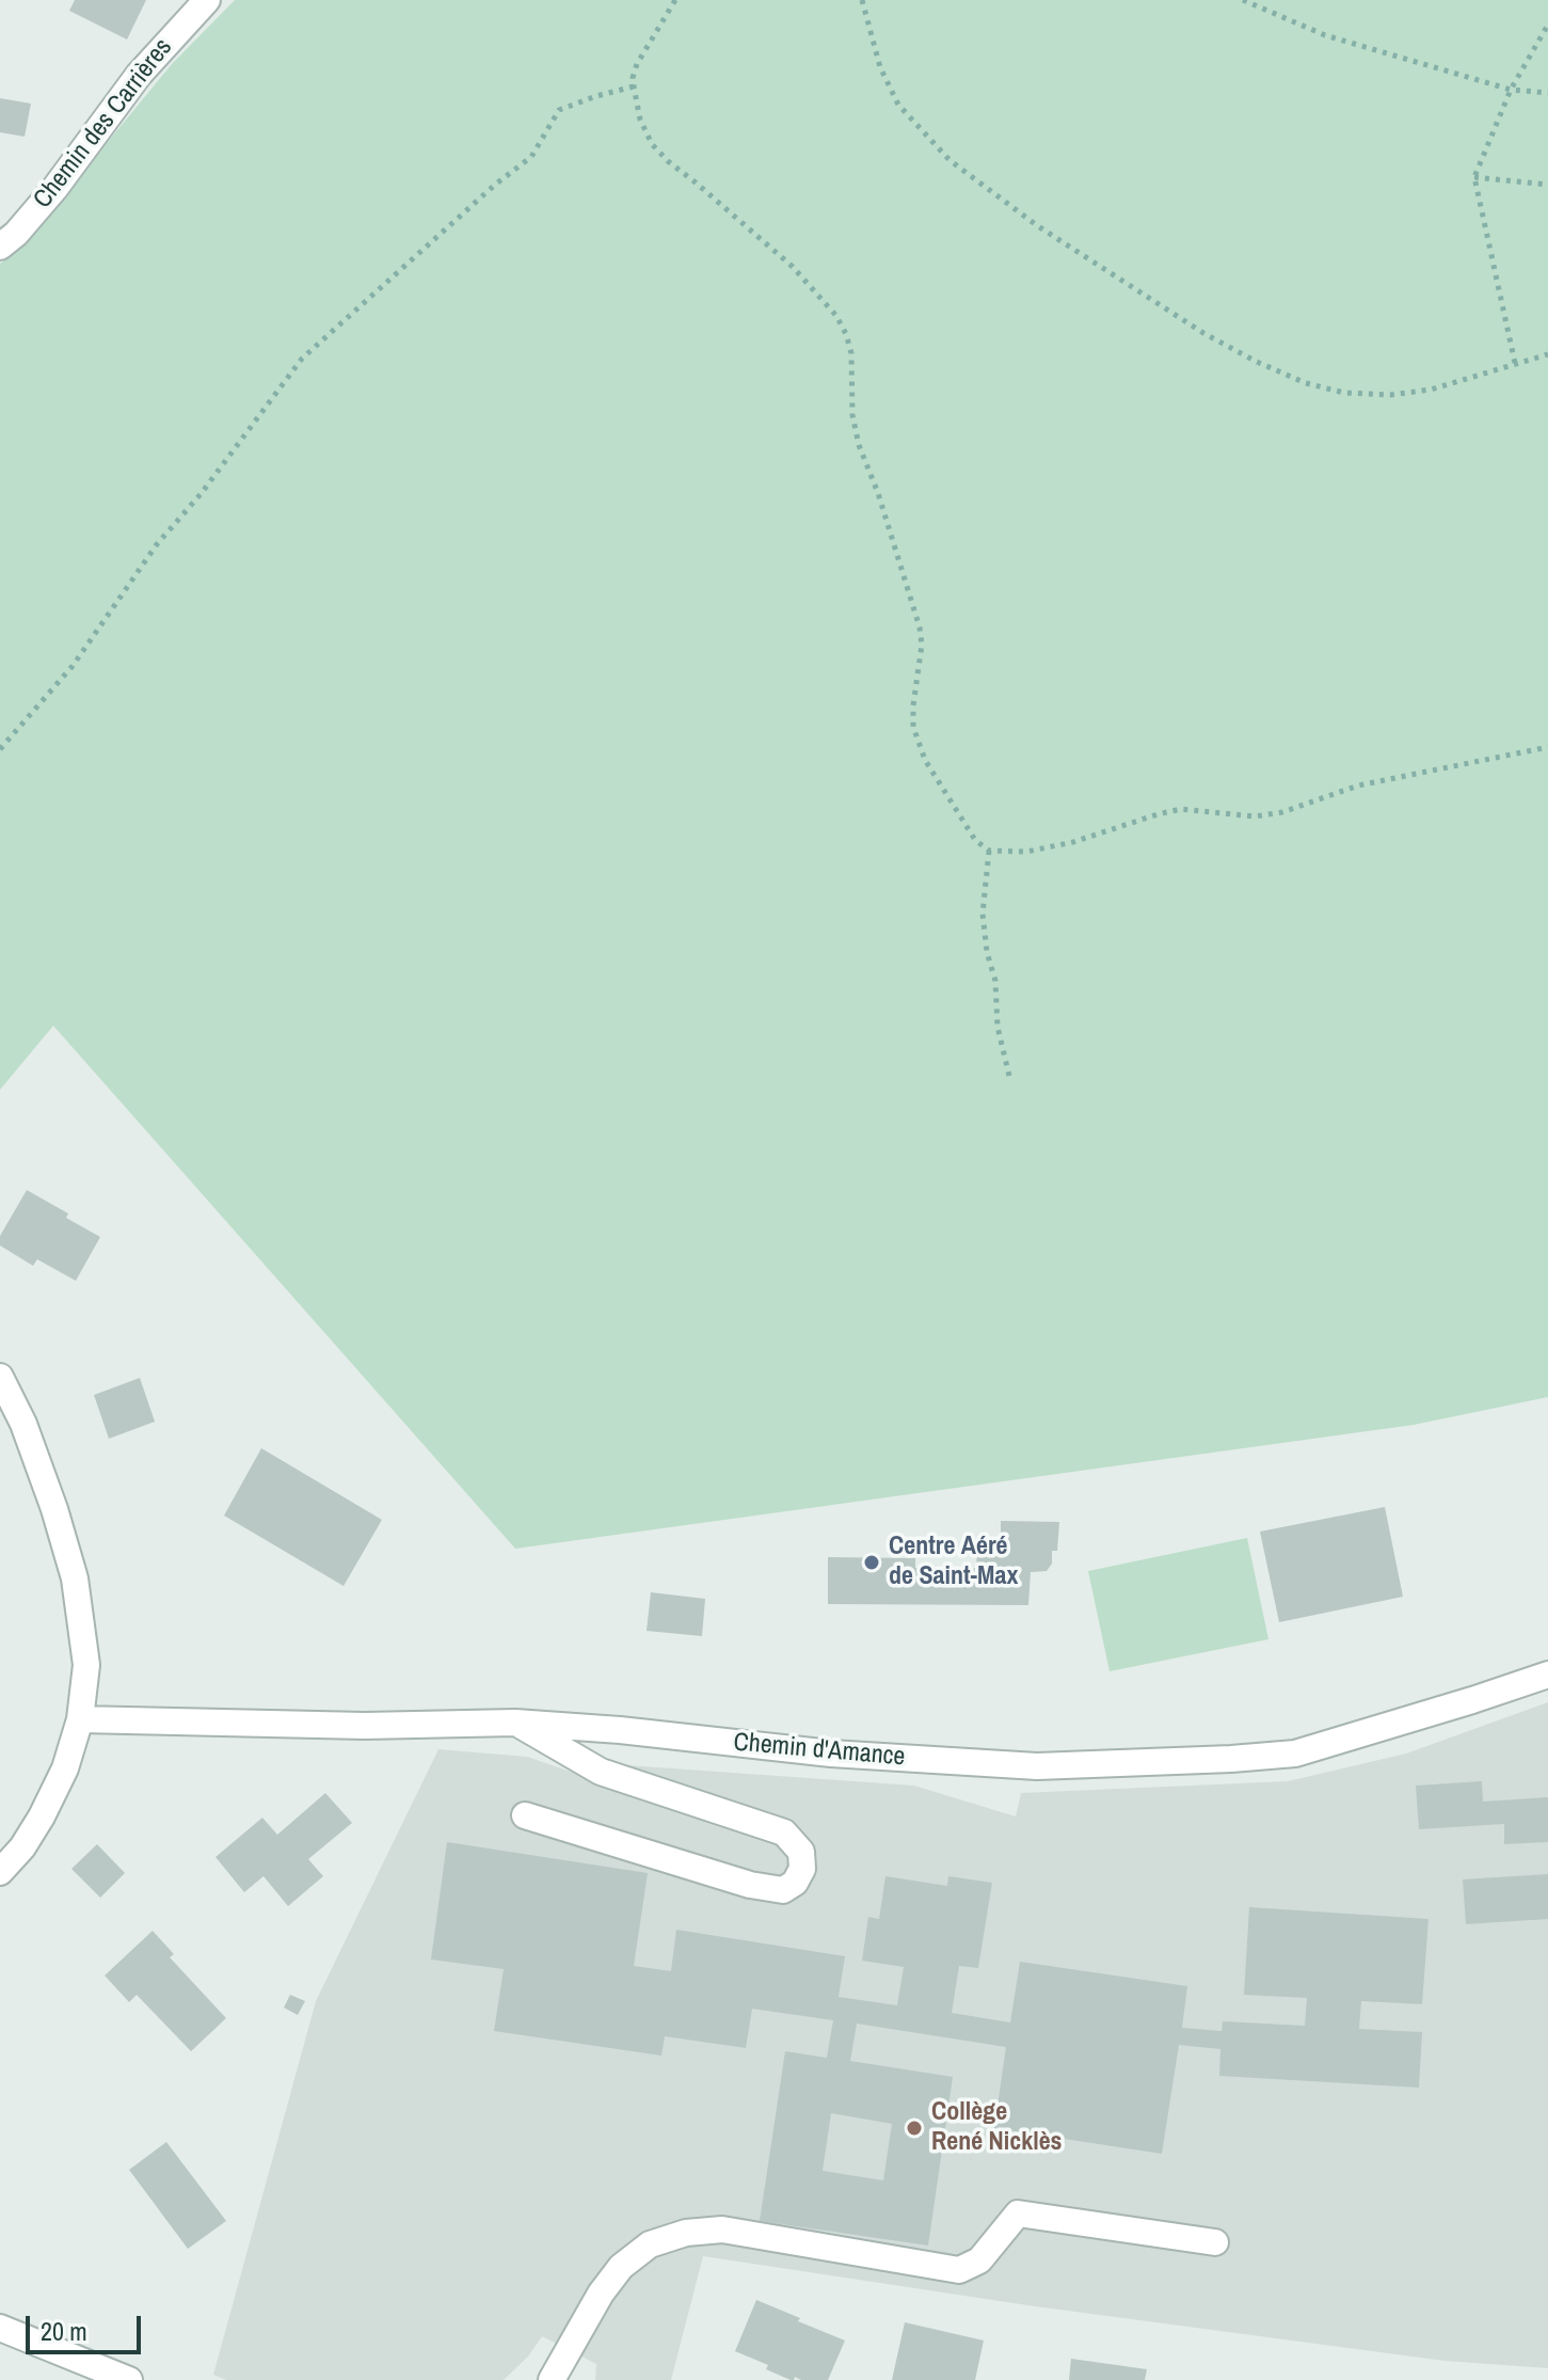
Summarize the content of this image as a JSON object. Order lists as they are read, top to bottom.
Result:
{
  "streets": {
    "street": ["Chemin des Carrières", "Chemin d'Amance"]
  },
  "places": ["Centre Aéré de Saint-Max", "Collège René Nicklès"],
  "scale_bar": "20 m"
}
